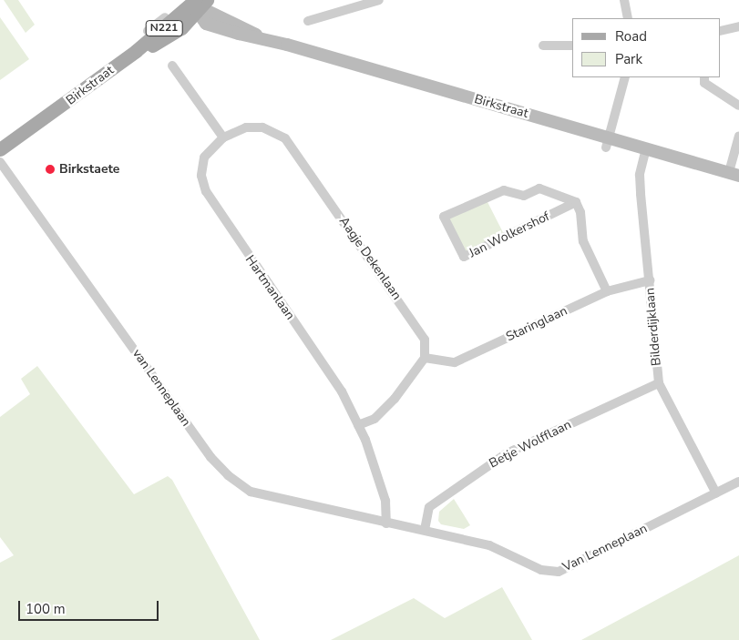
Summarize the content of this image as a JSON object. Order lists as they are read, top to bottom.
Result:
{
  "streets": {
    "main road": ["N221", "Birkstraat"],
    "street": [
      "Jan Wolkershof",
      "Aagje Dekenlaan",
      "Hartmanlaan",
      "Staringlaan",
      "Bilderdijklaan",
      "van Lenneplaan",
      "Betje Wolfflaan",
      "Van Lenneplaan"
    ]
  },
  "crossings": [
    ["Birkstraat", "Bilderdijklaan"],
    ["Birkstraat", "van Lenneplaan"],
    ["Aagje Dekenlaan", "Hartmanlaan"],
    ["Aagje Dekenlaan", "Staringlaan"],
    ["Hartmanlaan", "van Lenneplaan"],
    ["Hartmanlaan", "Van Lenneplaan"],
    ["Staringlaan", "Bilderdijklaan"],
    ["Bilderdijklaan", "Betje Wolfflaan"],
    ["Bilderdijklaan", "Van Lenneplaan"],
    ["van Lenneplaan", "Van Lenneplaan"],
    ["Betje Wolfflaan", "Van Lenneplaan"]
  ],
  "places": ["Birkstaete"],
  "legend": ["Road", "Park"],
  "scale_bar": "100 m"
}
